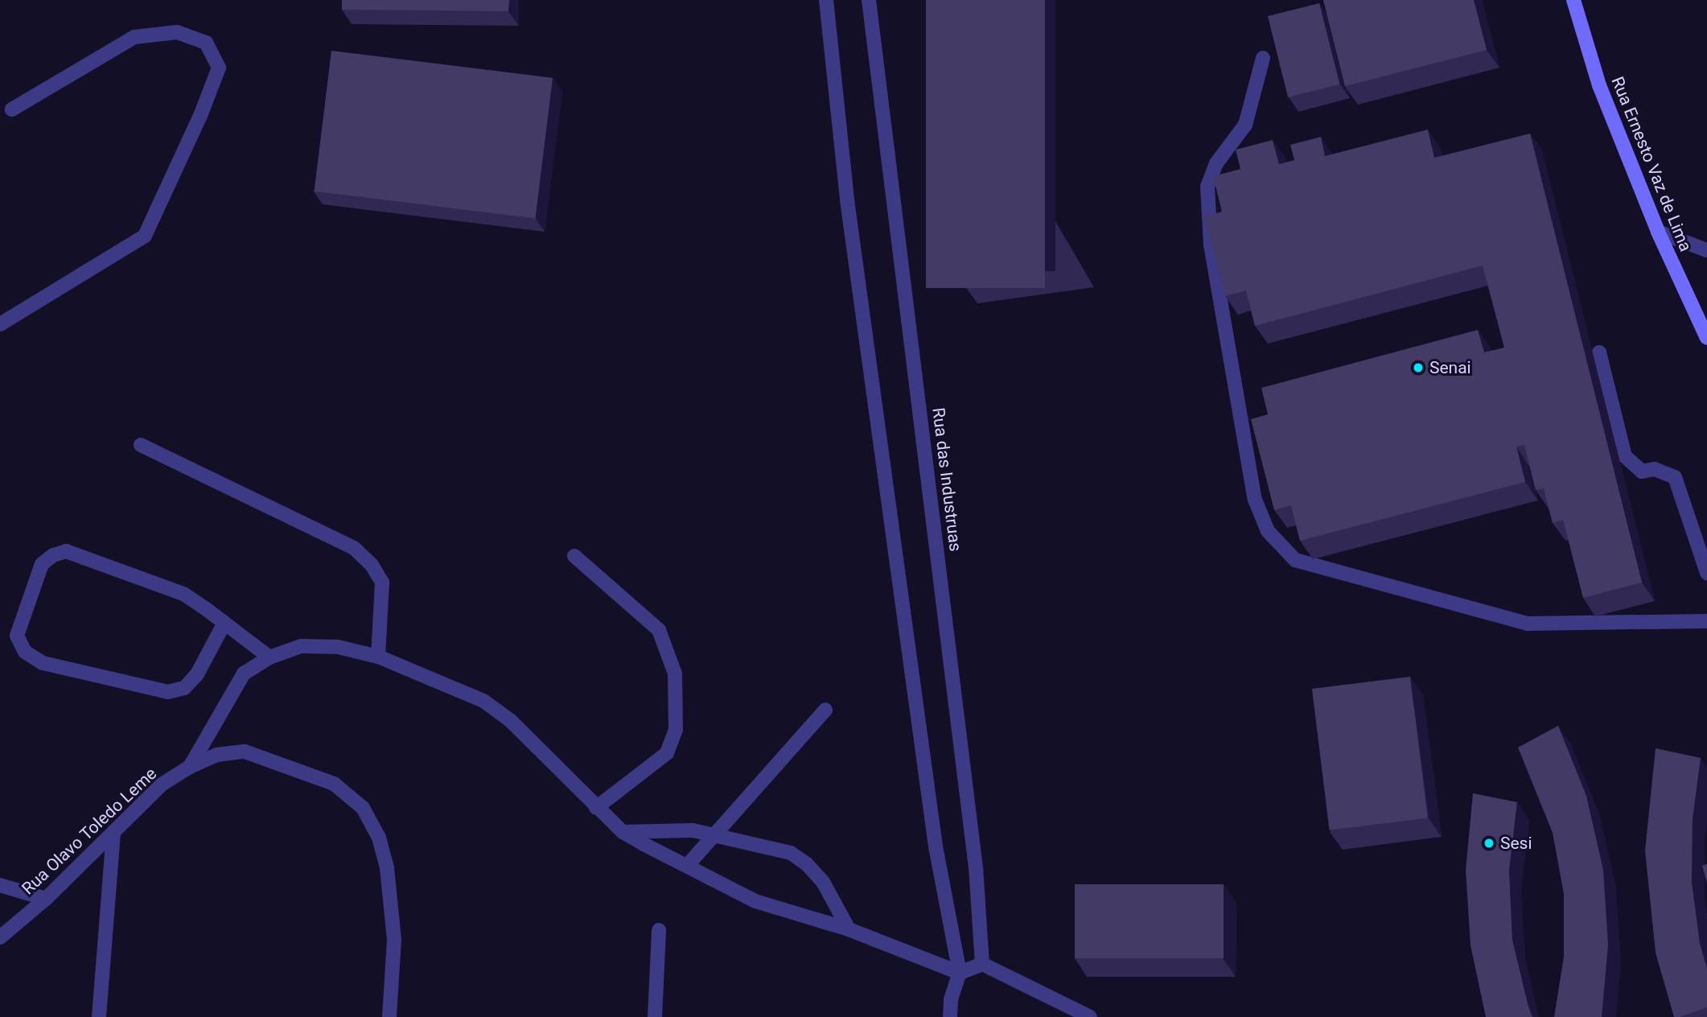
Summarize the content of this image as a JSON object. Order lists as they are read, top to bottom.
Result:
{
  "streets": {
    "street": ["Rua Ernesto Vaz de Lima", "Rua das Industruas", "Rua Olavo Toledo Leme"]
  },
  "places": ["Senai", "Sesi"]
}
